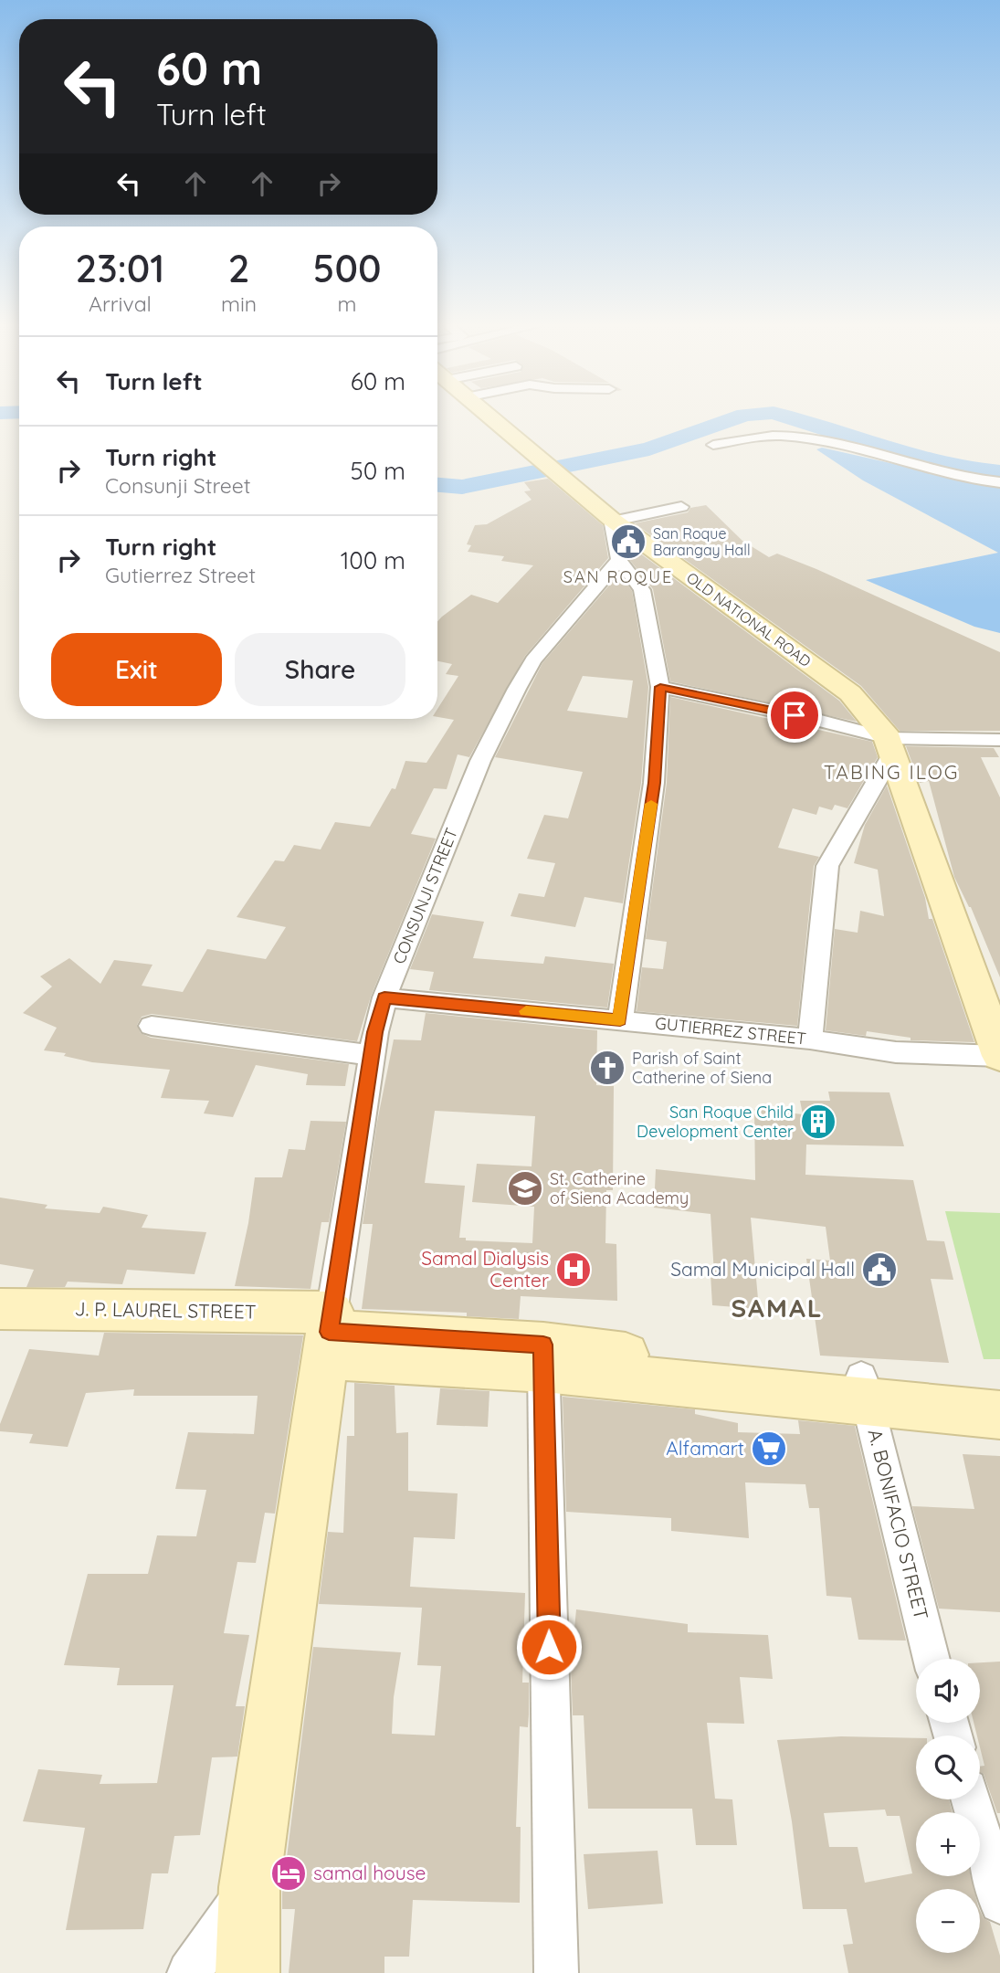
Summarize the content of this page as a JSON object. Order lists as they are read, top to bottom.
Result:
{
  "streets": {
    "main road": ["OLD NATIONAL ROAD", "J. P. LAUREL STREET"],
    "street": ["CONSUNJI STREET", "GUTIERREZ STREET", "A. BONIFACIO STREET"]
  },
  "crossings": [
    ["OLD NATIONAL ROAD", "GUTIERREZ STREET"],
    ["CONSUNJI STREET", "GUTIERREZ STREET"],
    ["CONSUNJI STREET", "J. P. LAUREL STREET"],
    ["J. P. LAUREL STREET", "A. BONIFACIO STREET"]
  ],
  "districts": ["SAN ROQUE", "TABING ILOG", "SAMAL"],
  "places": {
    "public building": ["San Roque Barangay Hall", "Samal Municipal Hall"],
    "church": ["Parish of Saint Catherine of Siena"],
    "building": ["San Roque Child Development Center"],
    "school or university": ["St. Catherine of Siena Academy"],
    "hospital": ["Samal Dialysis Center"],
    "supermarket": ["Alfamart"],
    "hotel": ["samal house"]
  },
  "page": {
    "turn": ["60 m", "Turn left"],
    "eta": [
      "23:01",
      "Arrival",
      "2",
      "min",
      "500",
      "m"
    ],
    "list": [
      {
        "name": "Turn left",
        "value": "60 m"
      },
      {
        "name": "Turn right",
        "note": "Consunji Street",
        "value": "50 m"
      },
      {
        "name": "Turn right",
        "note": "Gutierrez Street",
        "value": "100 m"
      }
    ],
    "buttons": ["Exit", "Share"],
    "map_buttons": ["+", "−"]
  }
}
